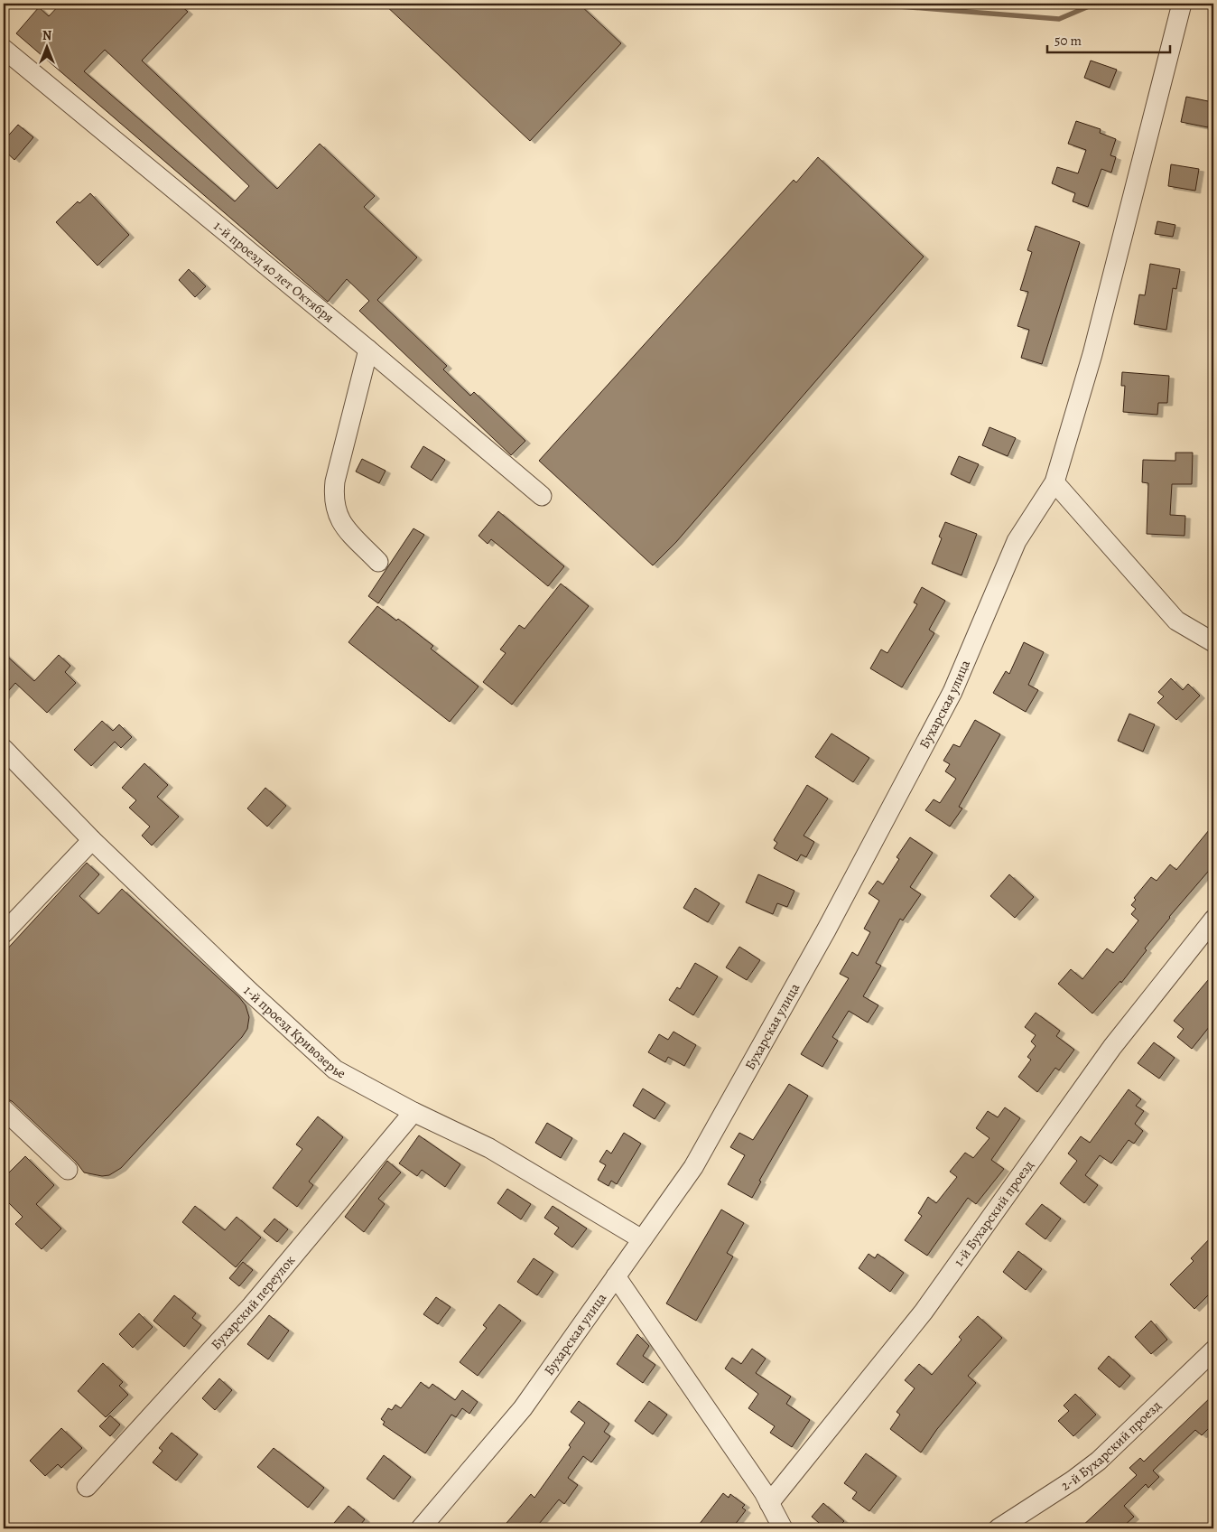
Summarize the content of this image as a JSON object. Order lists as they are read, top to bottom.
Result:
{
  "streets": {
    "street": [
      "1-й проезд 40 лет Октября",
      "Бухарская улица",
      "1-й проезд Кривозерье",
      "1-й Бухарский проезд",
      "Бухарский переулок",
      "2-й Бухарский проезд"
    ]
  },
  "crossings": [
    ["Бухарская улица", "1-й проезд Кривозерье"],
    ["1-й проезд Кривозерье", "Бухарский переулок"]
  ],
  "scale_bar": "50 m",
  "north": "top"
}
